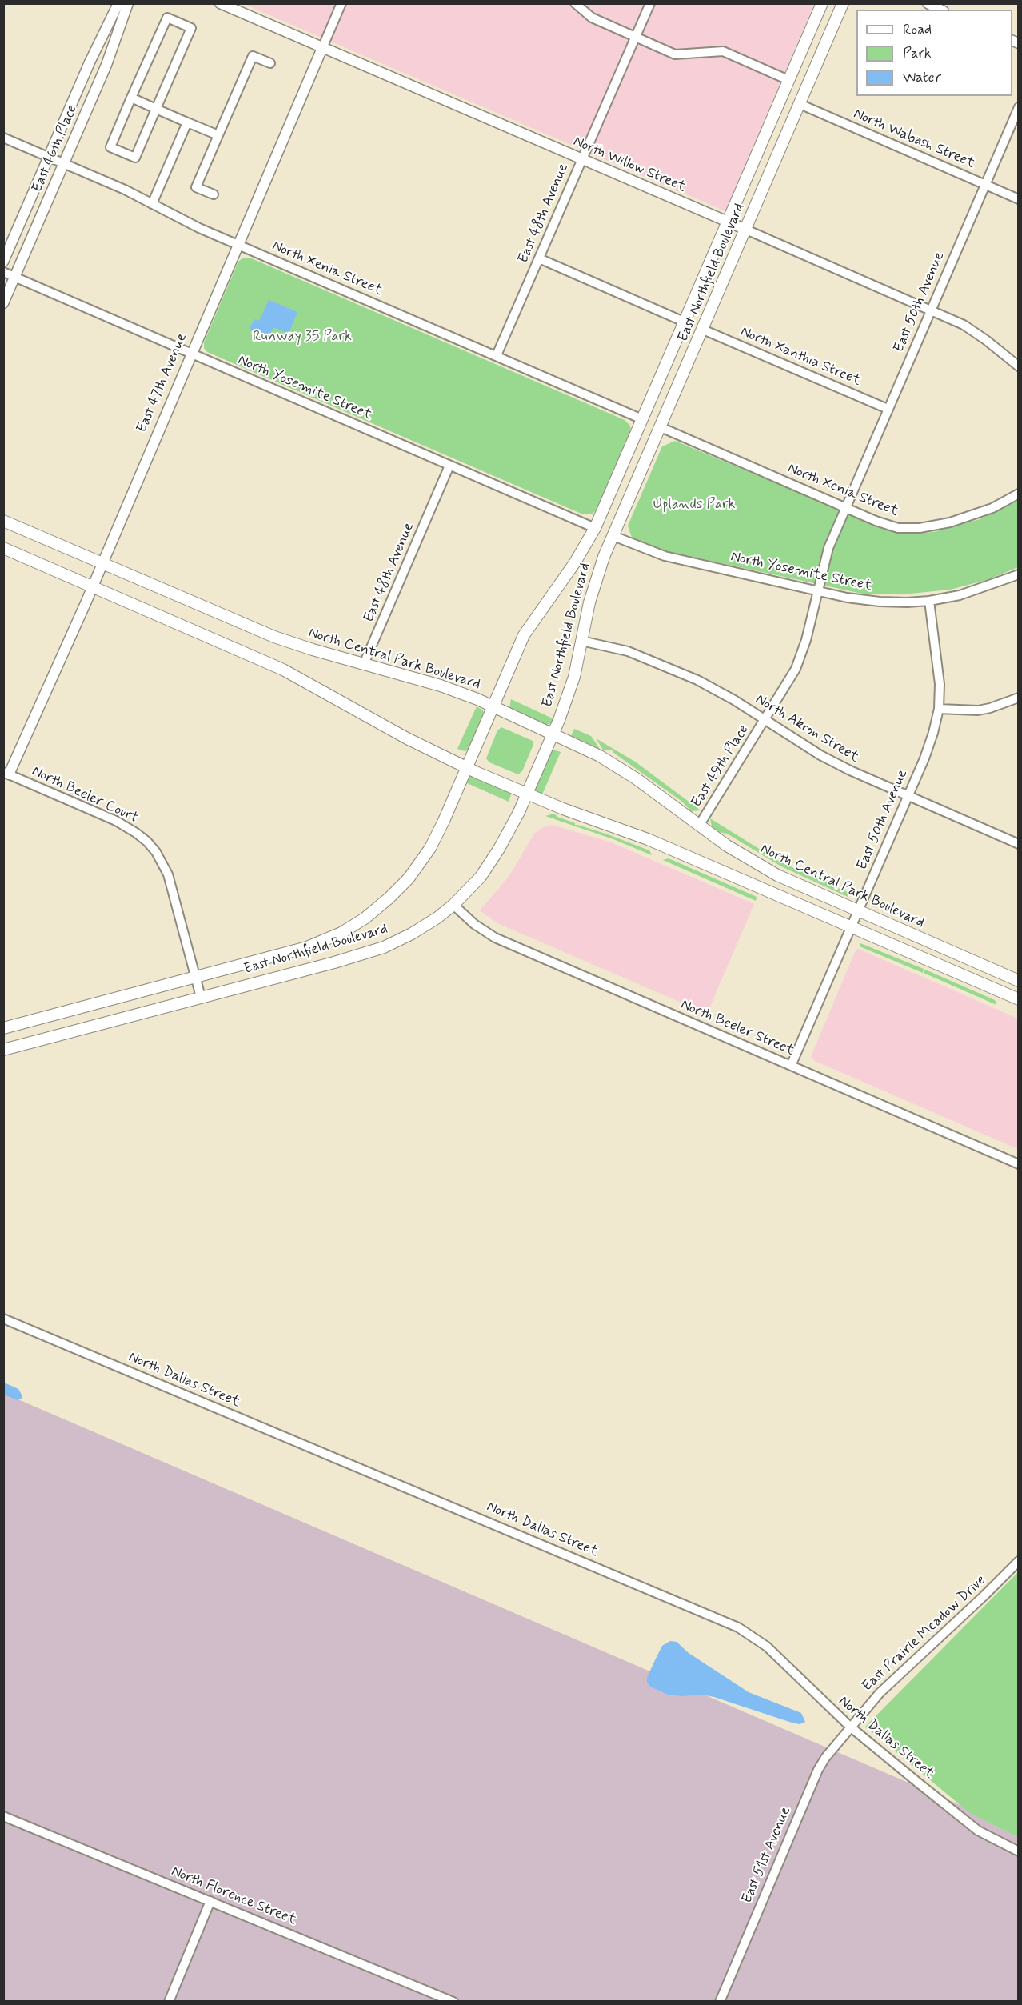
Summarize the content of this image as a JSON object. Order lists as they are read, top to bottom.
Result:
{
  "streets": {
    "main road": ["East Northfield Boulevard", "North Central Park Boulevard"],
    "street": [
      "North Wabash Street",
      "East 46th Place",
      "North Willow Street",
      "East 48th Avenue",
      "North Xenia Street",
      "East 50th Avenue",
      "North Xanthia Street",
      "East 47th Avenue",
      "North Yosemite Street",
      "North Akron Street",
      "East 49th Place",
      "North Beeler Court",
      "North Beeler Street",
      "North Dallas Street",
      "East Prairie Meadow Drive",
      "East 51st Avenue",
      "North Florence Street"
    ]
  },
  "crossings": [
    ["North Wabash Street", "East Northfield Boulevard"],
    ["North Wabash Street", "East 50th Avenue"],
    ["East 46th Place", "North Xenia Street"],
    ["East 46th Place", "North Yosemite Street"],
    ["North Willow Street", "East 48th Avenue"],
    ["North Willow Street", "East Northfield Boulevard"],
    ["North Willow Street", "East 50th Avenue"],
    ["North Willow Street", "East 47th Avenue"],
    ["East 48th Avenue", "North Xenia Street"],
    ["East 48th Avenue", "North Yosemite Street"],
    ["East 48th Avenue", "North Central Park Boulevard"],
    ["North Xenia Street", "East Northfield Boulevard"],
    ["North Xenia Street", "East 50th Avenue"],
    ["North Xenia Street", "East 47th Avenue"],
    ["North Xenia Street", "East 49th Place"],
    ["East Northfield Boulevard", "North Xanthia Street"],
    ["East Northfield Boulevard", "North Yosemite Street"],
    ["East Northfield Boulevard", "North Central Park Boulevard"],
    ["East Northfield Boulevard", "North Akron Street"],
    ["East Northfield Boulevard", "North Beeler Court"],
    ["East Northfield Boulevard", "North Beeler Street"],
    ["East 50th Avenue", "North Xanthia Street"],
    ["East 50th Avenue", "North Yosemite Street"],
    ["East 50th Avenue", "North Central Park Boulevard"],
    ["East 50th Avenue", "North Akron Street"],
    ["East 50th Avenue", "East 49th Place"],
    ["East 50th Avenue", "North Beeler Street"],
    ["East 47th Avenue", "North Yosemite Street"],
    ["East 47th Avenue", "North Central Park Boulevard"],
    ["East 47th Avenue", "North Beeler Court"],
    ["North Yosemite Street", "East 49th Place"],
    ["North Central Park Boulevard", "East 49th Place"],
    ["North Akron Street", "East 49th Place"],
    ["North Dallas Street", "East Prairie Meadow Drive"],
    ["North Dallas Street", "East 51st Avenue"],
    ["East Prairie Meadow Drive", "East 51st Avenue"]
  ],
  "parks": ["Runway 35 Park", "Uplands Park"],
  "legend": ["Road", "Park", "Water"]
}
